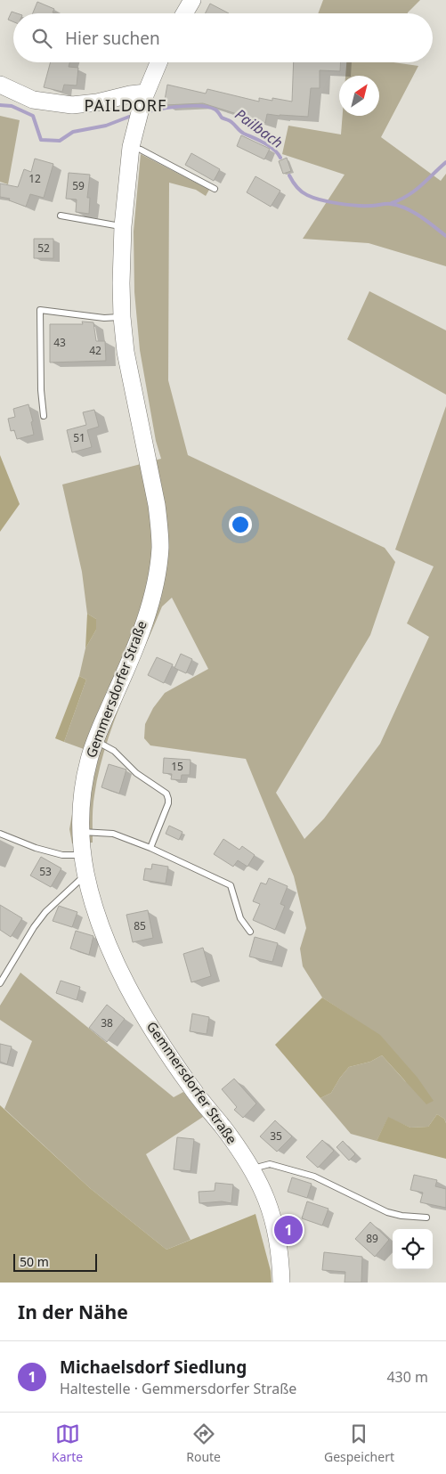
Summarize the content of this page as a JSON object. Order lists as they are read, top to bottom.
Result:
{
  "streets": {
    "main road": ["Gemmersdorfer Straße"]
  },
  "districts": ["PAILDORF"],
  "water": ["Pailbach"],
  "house_numbers": [
    "12",
    "59",
    "52",
    "43",
    "42",
    "51",
    "15",
    "53",
    "85",
    "38",
    "35",
    "89"
  ],
  "scale_bar": "50 m",
  "north": "top right",
  "page": {
    "search": "Hier suchen",
    "pins": "1",
    "scale": "50 m",
    "heading": "In der Nähe",
    "list": [
      {
        "mark": "1",
        "name": "Michaelsdorf Siedlung",
        "note": "Haltestelle · Gemmersdorfer Straße",
        "value": "430 m"
      }
    ],
    "nav": ["Karte", "Route", "Gespeichert"]
  }
}
